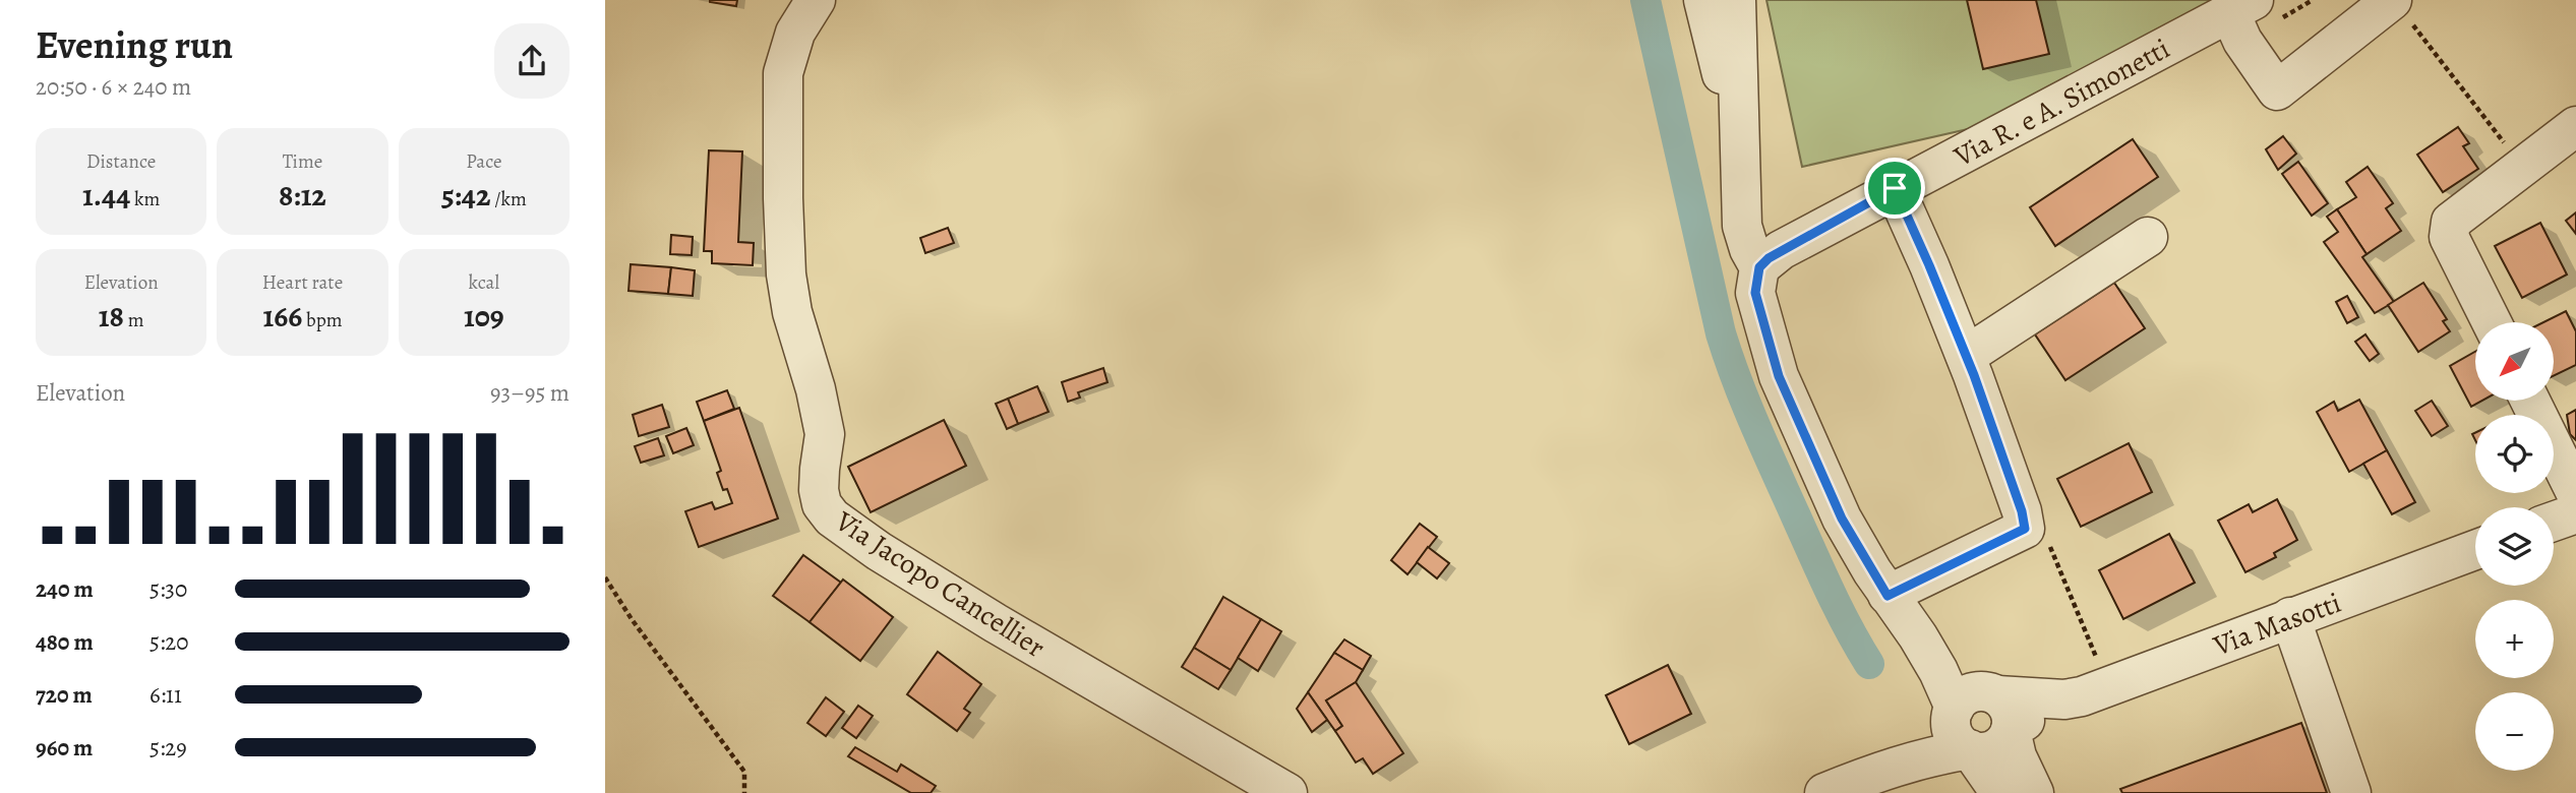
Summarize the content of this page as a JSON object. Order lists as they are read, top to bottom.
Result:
{
  "streets": {
    "street": ["Via R. e A. Simonetti", "Via Jacopo Cancellier", "Via Masotti"]
  },
  "north": "bottom left",
  "page": {
    "heading": ["Evening run", "20:50 · 6 × 240 m"],
    "stats": [
      ["Distance", "1.44 km"],
      ["Time", "8:12"],
      ["Pace", "5:42 /km"],
      ["Elevation", "18 m"],
      ["Heart rate", "166 bpm"],
      ["kcal", "109"]
    ],
    "map_buttons": ["+", "−"],
    "chart": ["Elevation", "93–95 m"],
    "list": [
      {
        "name": "240 m",
        "note": "5:30"
      },
      {
        "name": "480 m",
        "note": "5:20"
      },
      {
        "name": "720 m",
        "note": "6:11"
      },
      {
        "name": "960 m",
        "note": "5:29"
      }
    ]
  }
}
